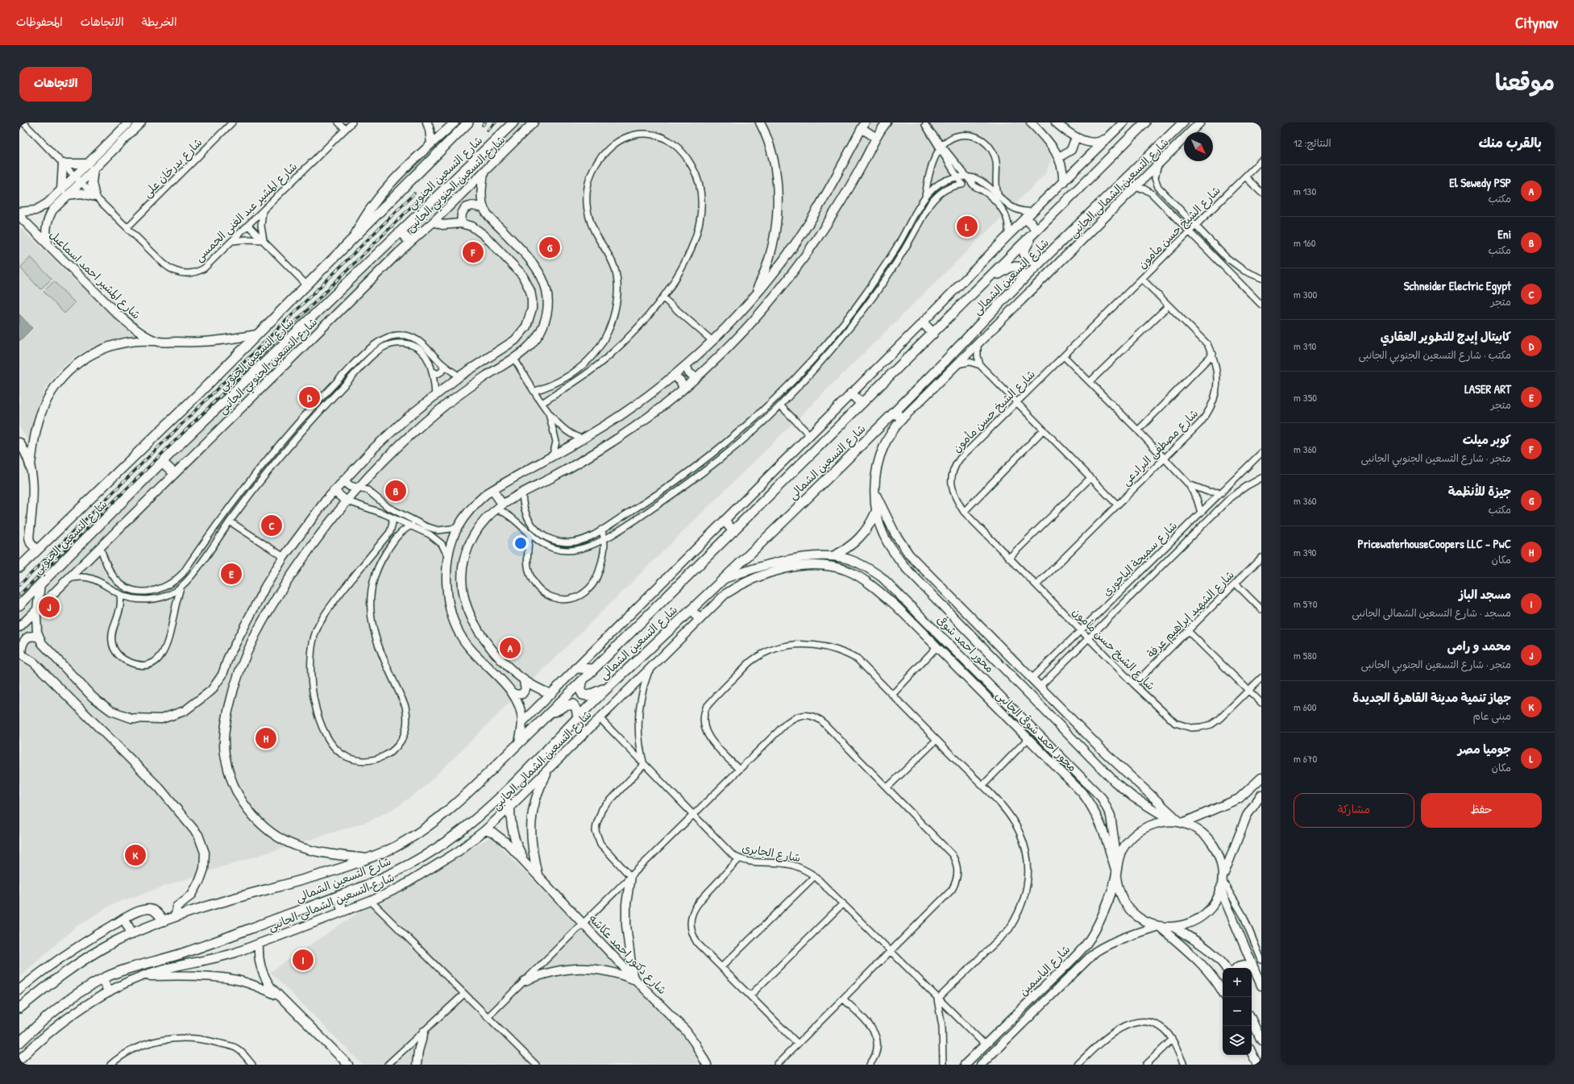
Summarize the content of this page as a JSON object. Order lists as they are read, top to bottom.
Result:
{
  "streets": {
    "main road": ["شارع التسعين الجنوبي", "شارع التسعين الشمالى"],
    "street": [
      "شارع بدرخان على",
      "شارع التسعين الجنوبي الجانبى",
      "شارع التسعين الشمالى الجانبى",
      "شارع المشير عبد الغنى الجمسى",
      "شارع الشيخ حسن مأمون",
      "شارع المشير احمد اسماعيل",
      "شارع مصطفى البرادعى",
      "شارع سميحة الباجورى",
      "شارع الشهيد إبراهيم عرفة",
      "محور احمد شوقى",
      "محور احمد شوقى الجانبى",
      "شارع الجابرى",
      "شارع دكتور احمد عكاشه",
      "شارع الياسمين"
    ]
  },
  "crossings": [
    ["شارع بدرخان على", "شارع المشير عبد الغنى الجمسى"],
    ["شارع التسعين الجنوبي", "شارع المشير احمد اسماعيل"],
    ["شارع التسعين الشمالى الجانبى", "محور احمد شوقى"],
    ["شارع التسعين الشمالى الجانبى", "محور احمد شوقى الجانبى"],
    ["شارع التسعين الشمالى الجانبى", "شارع الجابرى"],
    ["شارع التسعين الشمالى الجانبى", "شارع دكتور احمد عكاشه"],
    ["شارع الشيخ حسن مأمون", "شارع مصطفى البرادعى"],
    ["شارع الشيخ حسن مأمون", "شارع سميحة الباجورى"],
    ["شارع الشيخ حسن مأمون", "شارع الشهيد إبراهيم عرفة"],
    ["شارع التسعين الشمالى", "محور احمد شوقى"],
    ["محور احمد شوقى", "محور احمد شوقى الجانبى"],
    ["محور احمد شوقى", "شارع الياسمين"],
    ["محور احمد شوقى الجانبى", "شارع الياسمين"],
    ["شارع الجابرى", "شارع الياسمين"]
  ],
  "north": "bottom right",
  "page": {
    "header": "Citynav",
    "nav": ["الخريطة", "الاتجاهات", "المحفوظات"],
    "title": "موقعنا",
    "buttons": [
      "الاتجاهات",
      ["حفظ", "مشاركة"]
    ],
    "heading": ["بالقرب منك", "النتائج: 12"],
    "list": [
      {
        "mark": "A",
        "name": "El Sewedy PSP",
        "note": "مكتب",
        "value": "130 m"
      },
      {
        "mark": "B",
        "name": "Eni",
        "note": "مكتب",
        "value": "160 m"
      },
      {
        "mark": "C",
        "name": "Schneider Electric Egypt",
        "note": "متجر",
        "value": "300 m"
      },
      {
        "mark": "D",
        "name": "كابيتال إيدج للتطوير العقاري",
        "note": "مكتب · شارع التسعين الجنوبي الجانبى",
        "value": "310 m"
      },
      {
        "mark": "E",
        "name": "LASER ART",
        "note": "متجر",
        "value": "350 m"
      },
      {
        "mark": "F",
        "name": "كوبر ميلت",
        "note": "متجر · شارع التسعين الجنوبي الجانبى",
        "value": "360 m"
      },
      {
        "mark": "G",
        "name": "جيزة للأنظمة",
        "note": "مكتب",
        "value": "360 m"
      },
      {
        "mark": "H",
        "name": "PricewaterhouseCoopers LLC - PwC",
        "note": "مكان",
        "value": "390 m"
      },
      {
        "mark": "I",
        "name": "مسجد الباز",
        "note": "مسجد · شارع التسعين الشمالى الجانبى",
        "value": "570 m"
      },
      {
        "mark": "J",
        "name": "محمد و رامى",
        "note": "متجر · شارع التسعين الجنوبي الجانبى",
        "value": "580 m"
      },
      {
        "mark": "K",
        "name": "جهاز تنمية مدينة القاهرة الجديدة",
        "note": "مبنى عام",
        "value": "600 m"
      },
      {
        "mark": "L",
        "name": "جوميا مصر",
        "note": "مكان",
        "value": "670 m"
      }
    ],
    "pins": [
      "L",
      "G",
      "F",
      "D",
      "B",
      "C",
      "E",
      "J",
      "A",
      "H",
      "K",
      "I"
    ],
    "map_buttons": ["+", "−"]
  }
}
